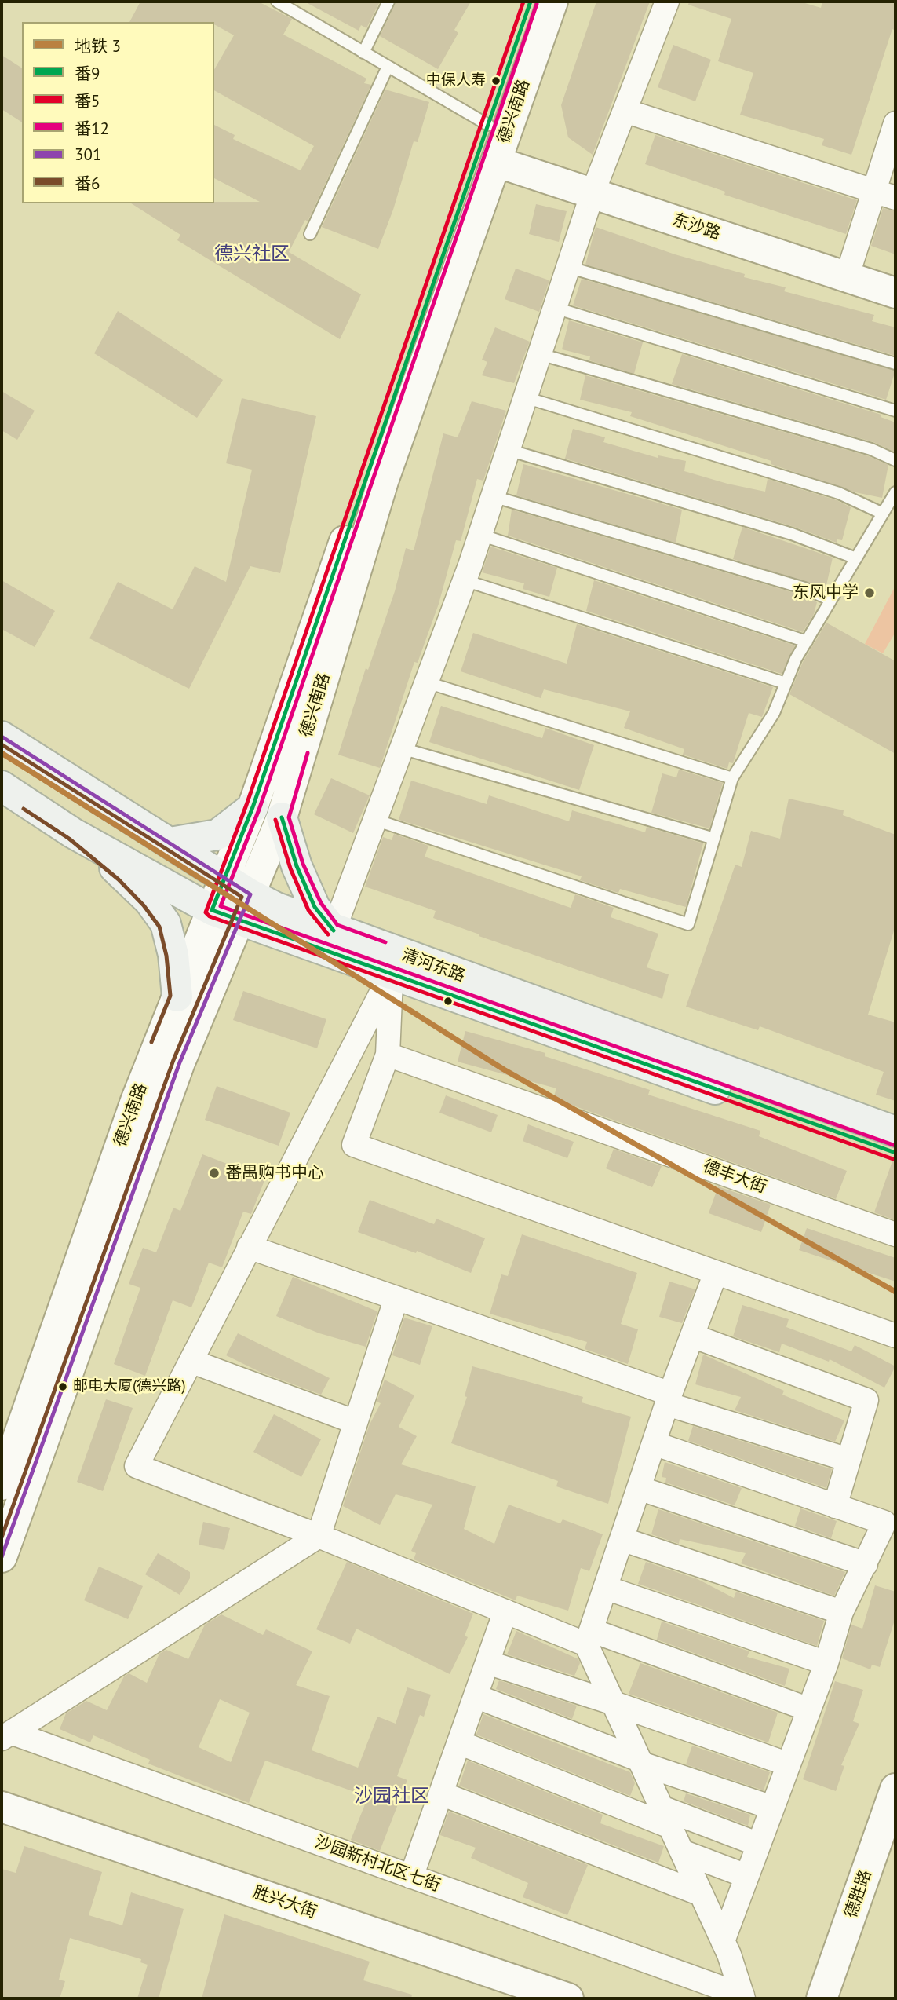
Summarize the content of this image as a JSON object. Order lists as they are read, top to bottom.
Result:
{
  "streets": {
    "main road": [
      "德兴南路",
      "东沙路",
      "清河东路",
      "德胜路",
      "胜兴大街"
    ],
    "street": ["德丰大街", "沙园新村北区七街"]
  },
  "crossings": [
    ["德兴南路", "东沙路"],
    ["德兴南路", "清河东路"]
  ],
  "districts": ["德兴社区", "沙园社区"],
  "places": [
    "中保人寿",
    "东风中学",
    "番禺购书中心",
    "邮电大厦(德兴路)"
  ],
  "lines": [
    "transit line 番9",
    "transit line 番5",
    "transit line 番12",
    "transit line 301",
    "transit line 番6",
    "metro line 3"
  ],
  "legend": [
    "地铁 3",
    "番9",
    "番5",
    "番12",
    "301",
    "番6"
  ]
}
